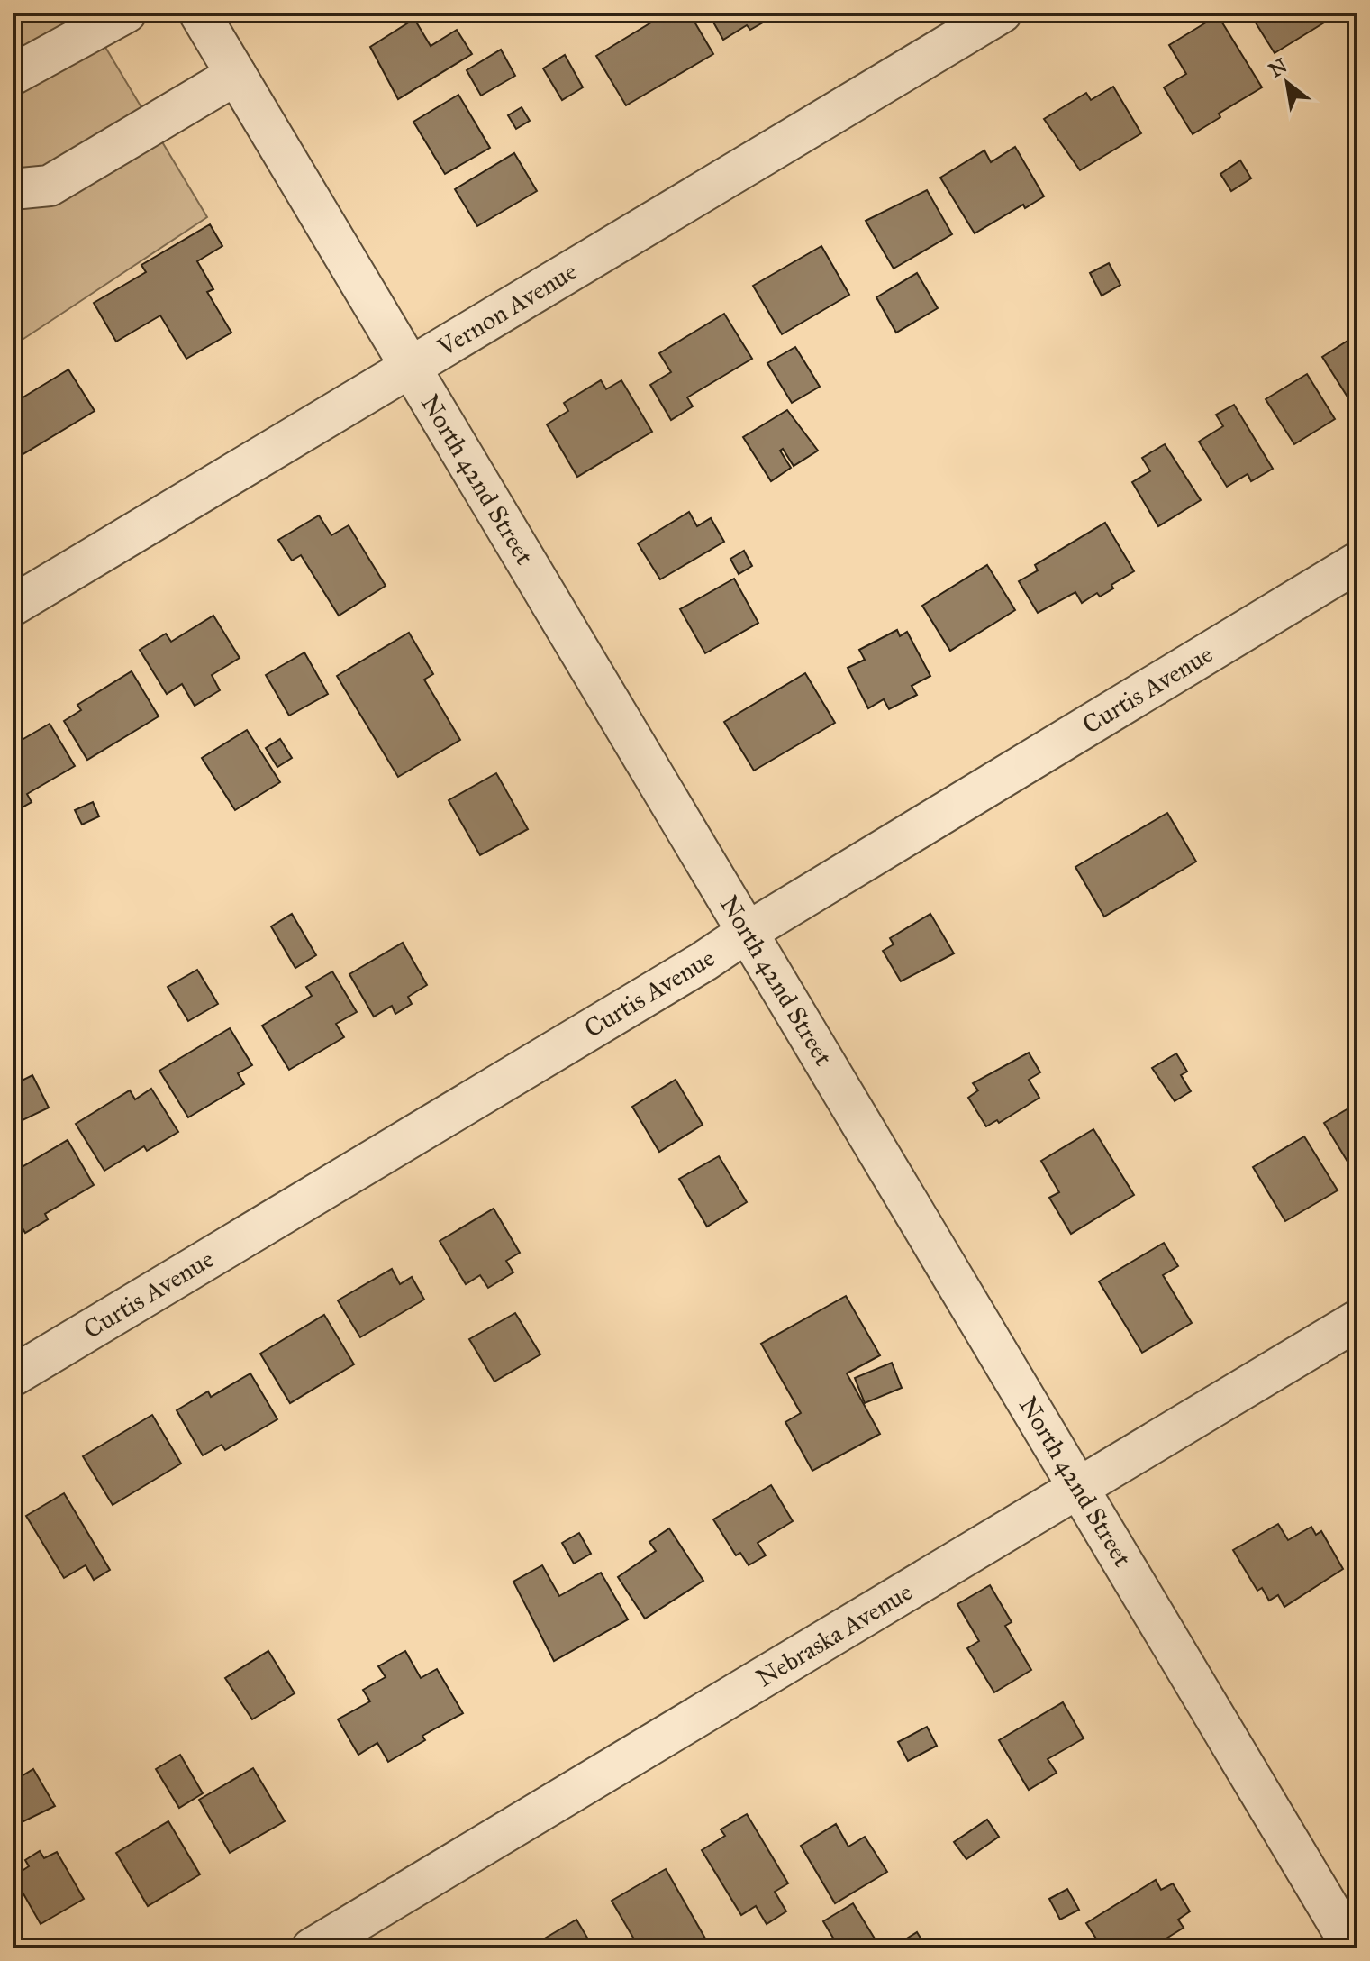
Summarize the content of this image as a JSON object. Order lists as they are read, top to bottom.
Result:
{
  "streets": {
    "street": [
      "Vernon Avenue",
      "North 42nd Street",
      "Curtis Avenue",
      "Nebraska Avenue"
    ]
  },
  "crossings": [
    ["Vernon Avenue", "North 42nd Street"],
    ["North 42nd Street", "Curtis Avenue"],
    ["North 42nd Street", "Nebraska Avenue"]
  ],
  "north": "top left"
}
